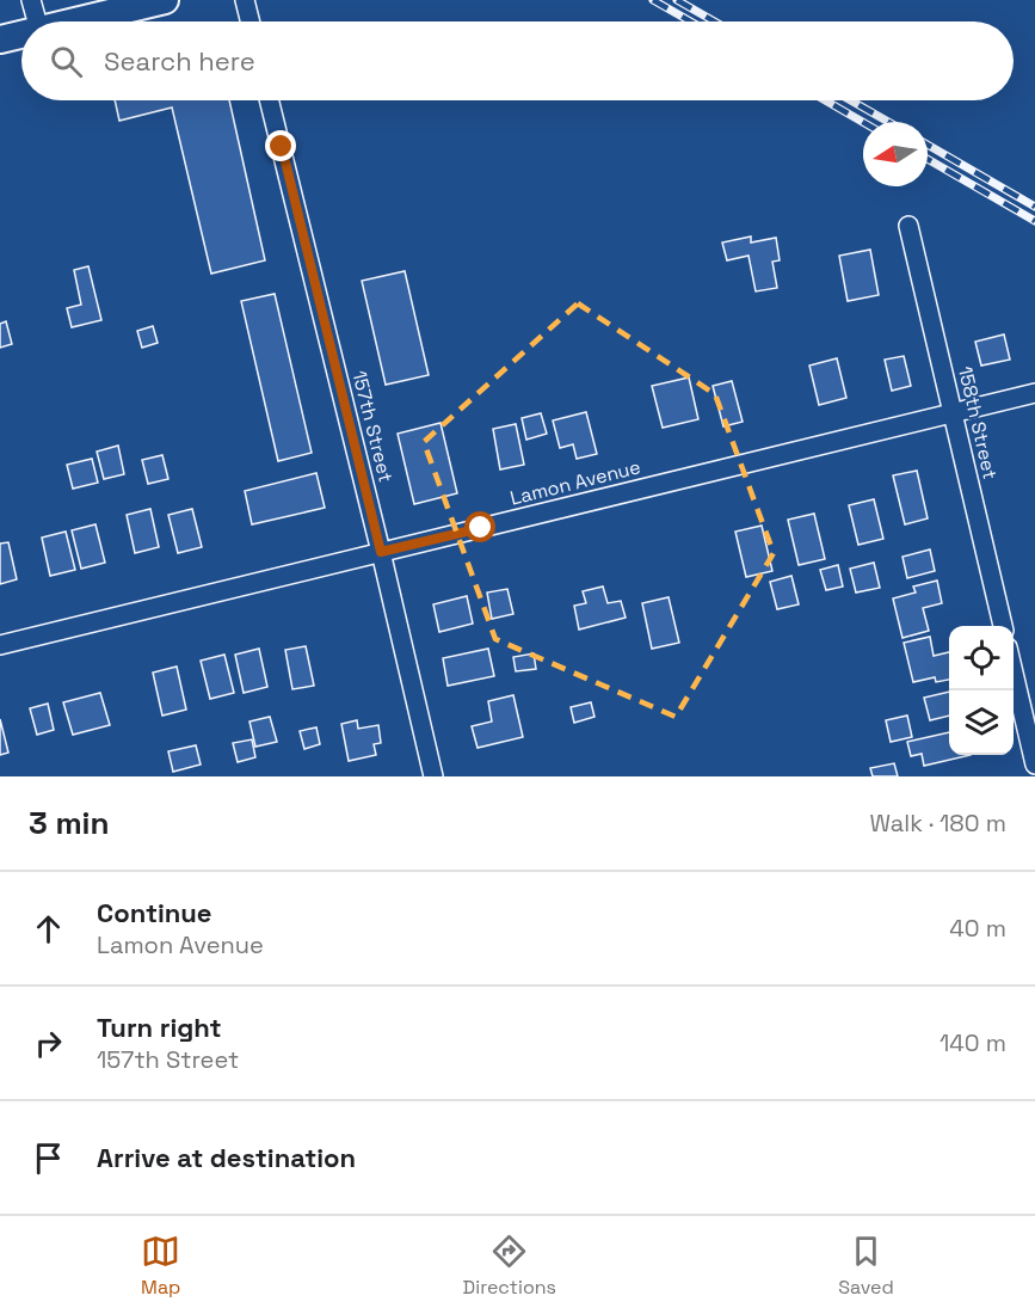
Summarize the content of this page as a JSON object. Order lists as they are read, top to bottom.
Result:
{
  "streets": {
    "street": ["158th Street", "157th Street", "Lamon Avenue"]
  },
  "crossings": [
    ["158th Street", "Lamon Avenue"],
    ["157th Street", "Lamon Avenue"]
  ],
  "north": "left",
  "page": {
    "search": "Search here",
    "heading": ["3 min", "Walk · 180 m"],
    "list": [
      ["Continue", "Lamon Avenue", "40 m"],
      ["Turn right", "157th Street", "140 m"],
      "Arrive at destination"
    ],
    "nav": ["Map", "Directions", "Saved"]
  }
}
